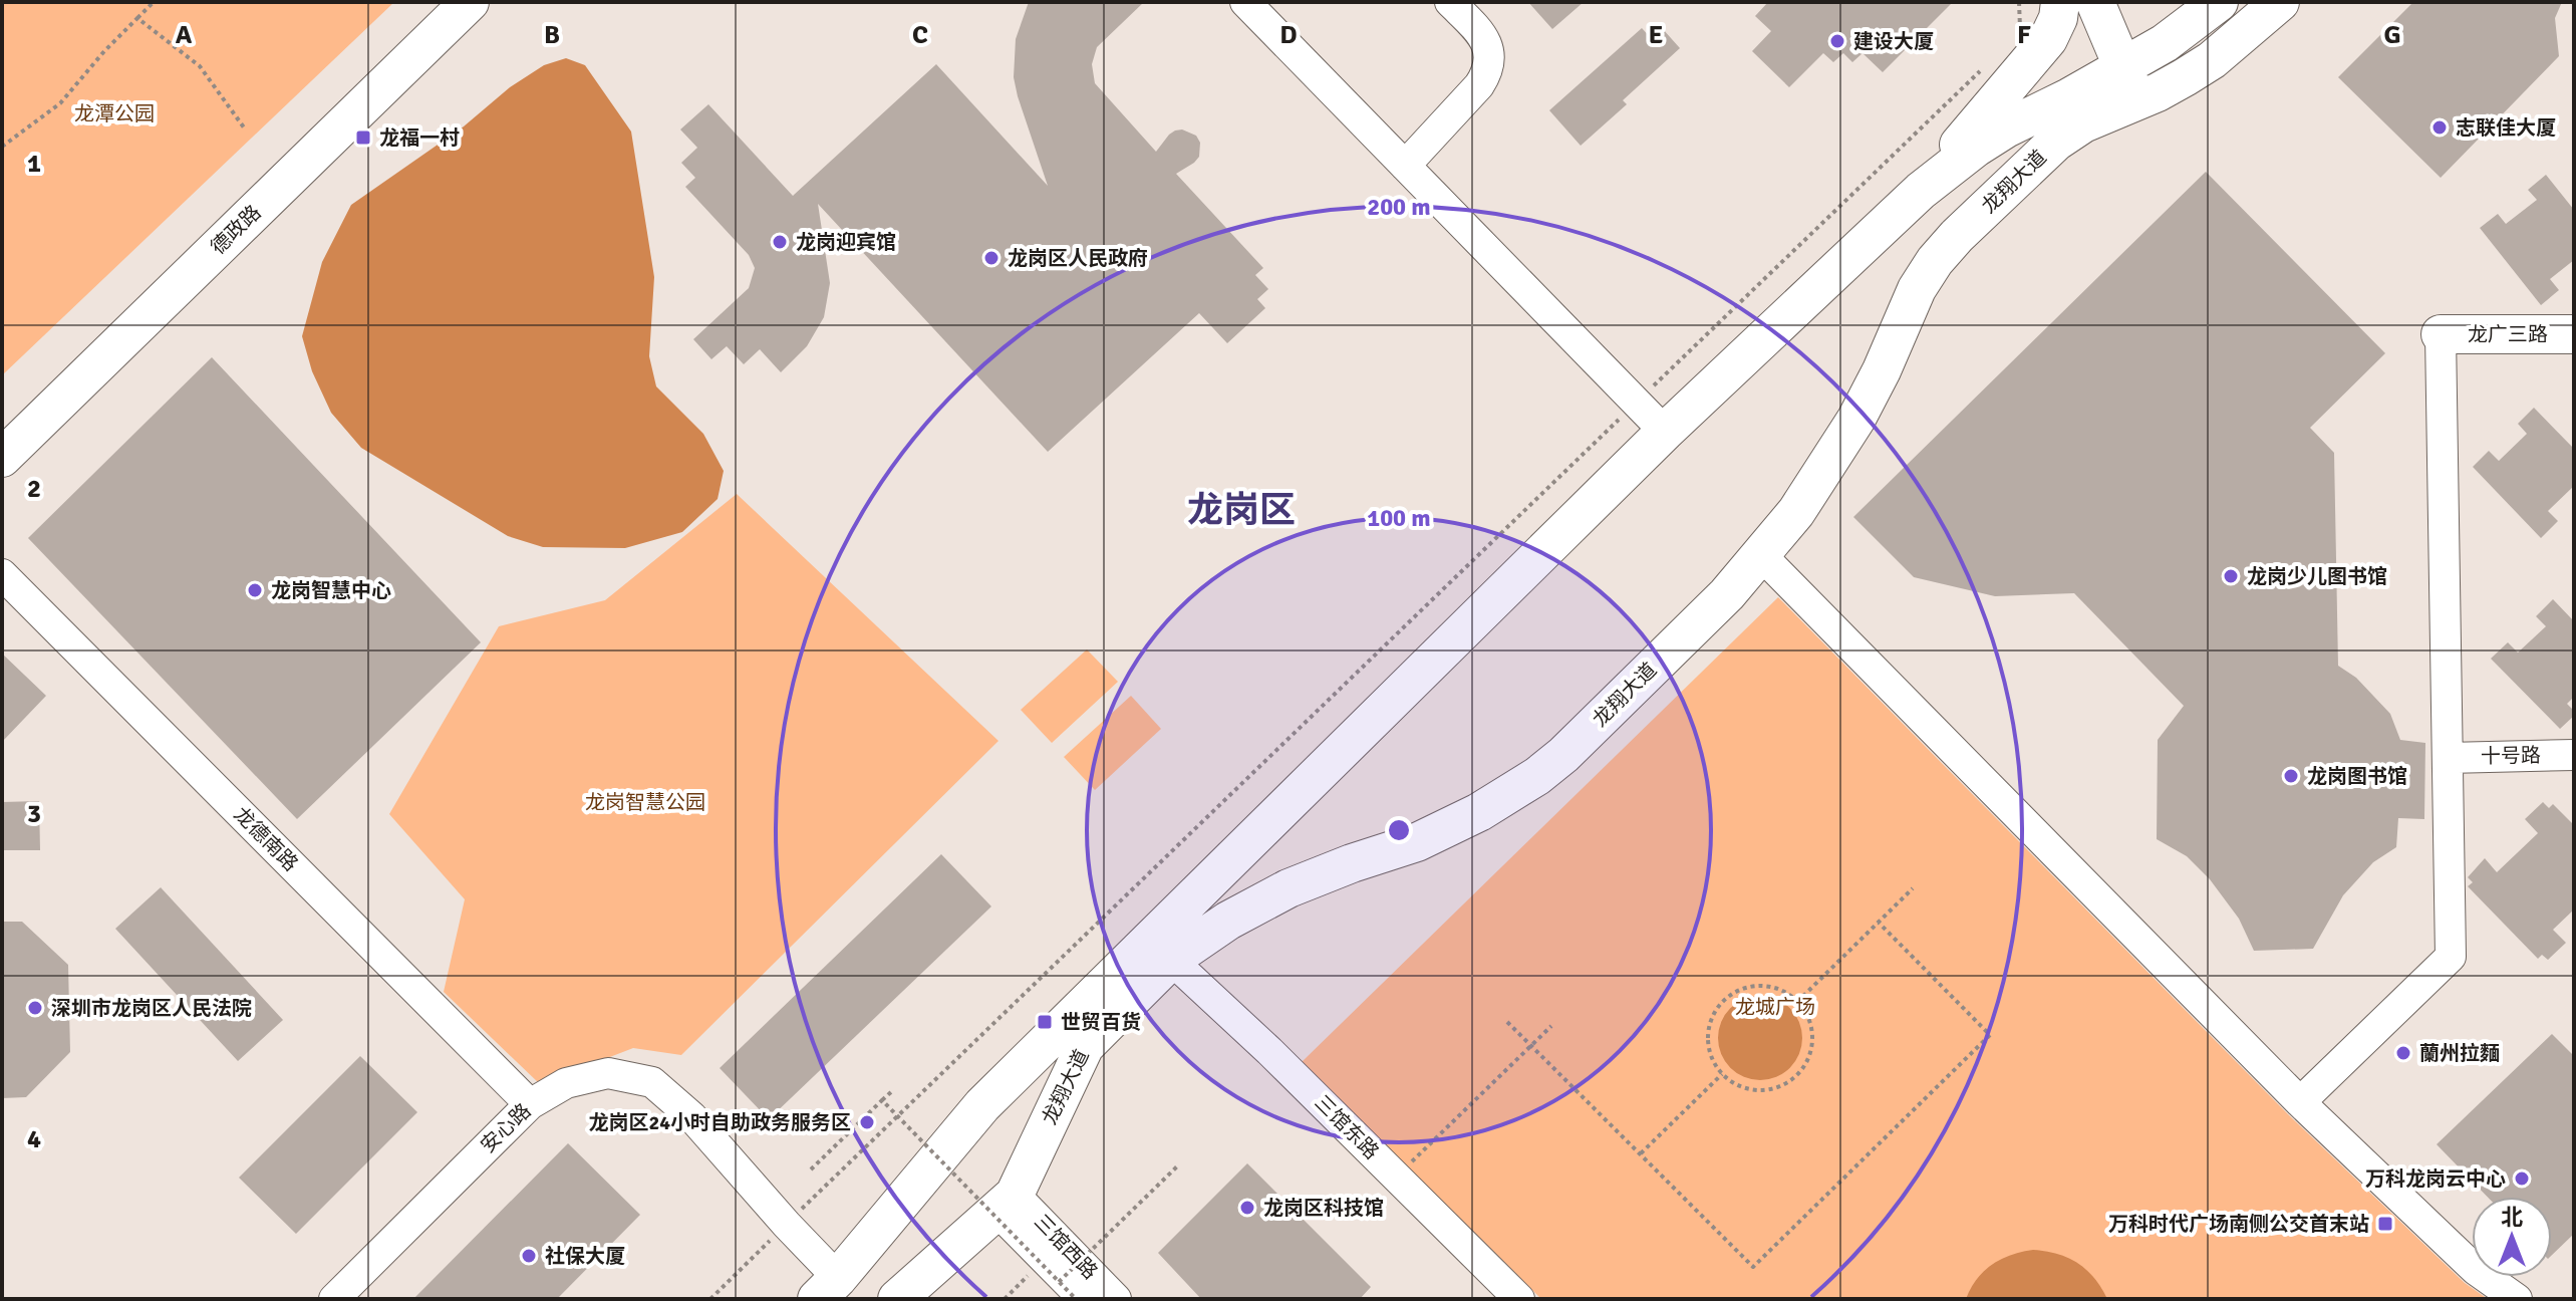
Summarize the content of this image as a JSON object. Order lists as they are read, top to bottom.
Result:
{
  "streets": {
    "main road": ["龙翔大道", "德政路", "龙广三路"],
    "street": [
      "十号路",
      "龙德南路",
      "三馆东路",
      "安心路",
      "三馆西路"
    ]
  },
  "crossings": [
    ["龙翔大道", "三馆东路"],
    ["龙翔大道", "安心路"],
    ["龙翔大道", "三馆西路"],
    ["龙德南路", "安心路"]
  ],
  "districts": ["龙岗区"],
  "parks": ["龙潭公园", "龙岗智慧公园", "龙城广场"],
  "places": {
    "other": [
      "建设大厦",
      "志联佳大厦",
      "龙岗迎宾馆",
      "龙岗区人民政府",
      "龙岗少儿图书馆",
      "龙岗智慧中心",
      "龙岗图书馆",
      "深圳市龙岗区人民法院",
      "蘭州拉麵",
      "龙岗区24小时自助政务服务区",
      "万科龙岗云中心",
      "龙岗区科技馆",
      "社保大厦"
    ],
    "transit": ["龙福一村", "世贸百货", "万科时代广场南侧公交首末站"]
  },
  "north": "top",
  "grid": {
    "columns": [
      "A",
      "B",
      "C",
      "D",
      "E",
      "F",
      "G"
    ],
    "rows": [
      "1",
      "2",
      "3",
      "4"
    ]
  },
  "rings": ["200 m", "100 m"]
}
